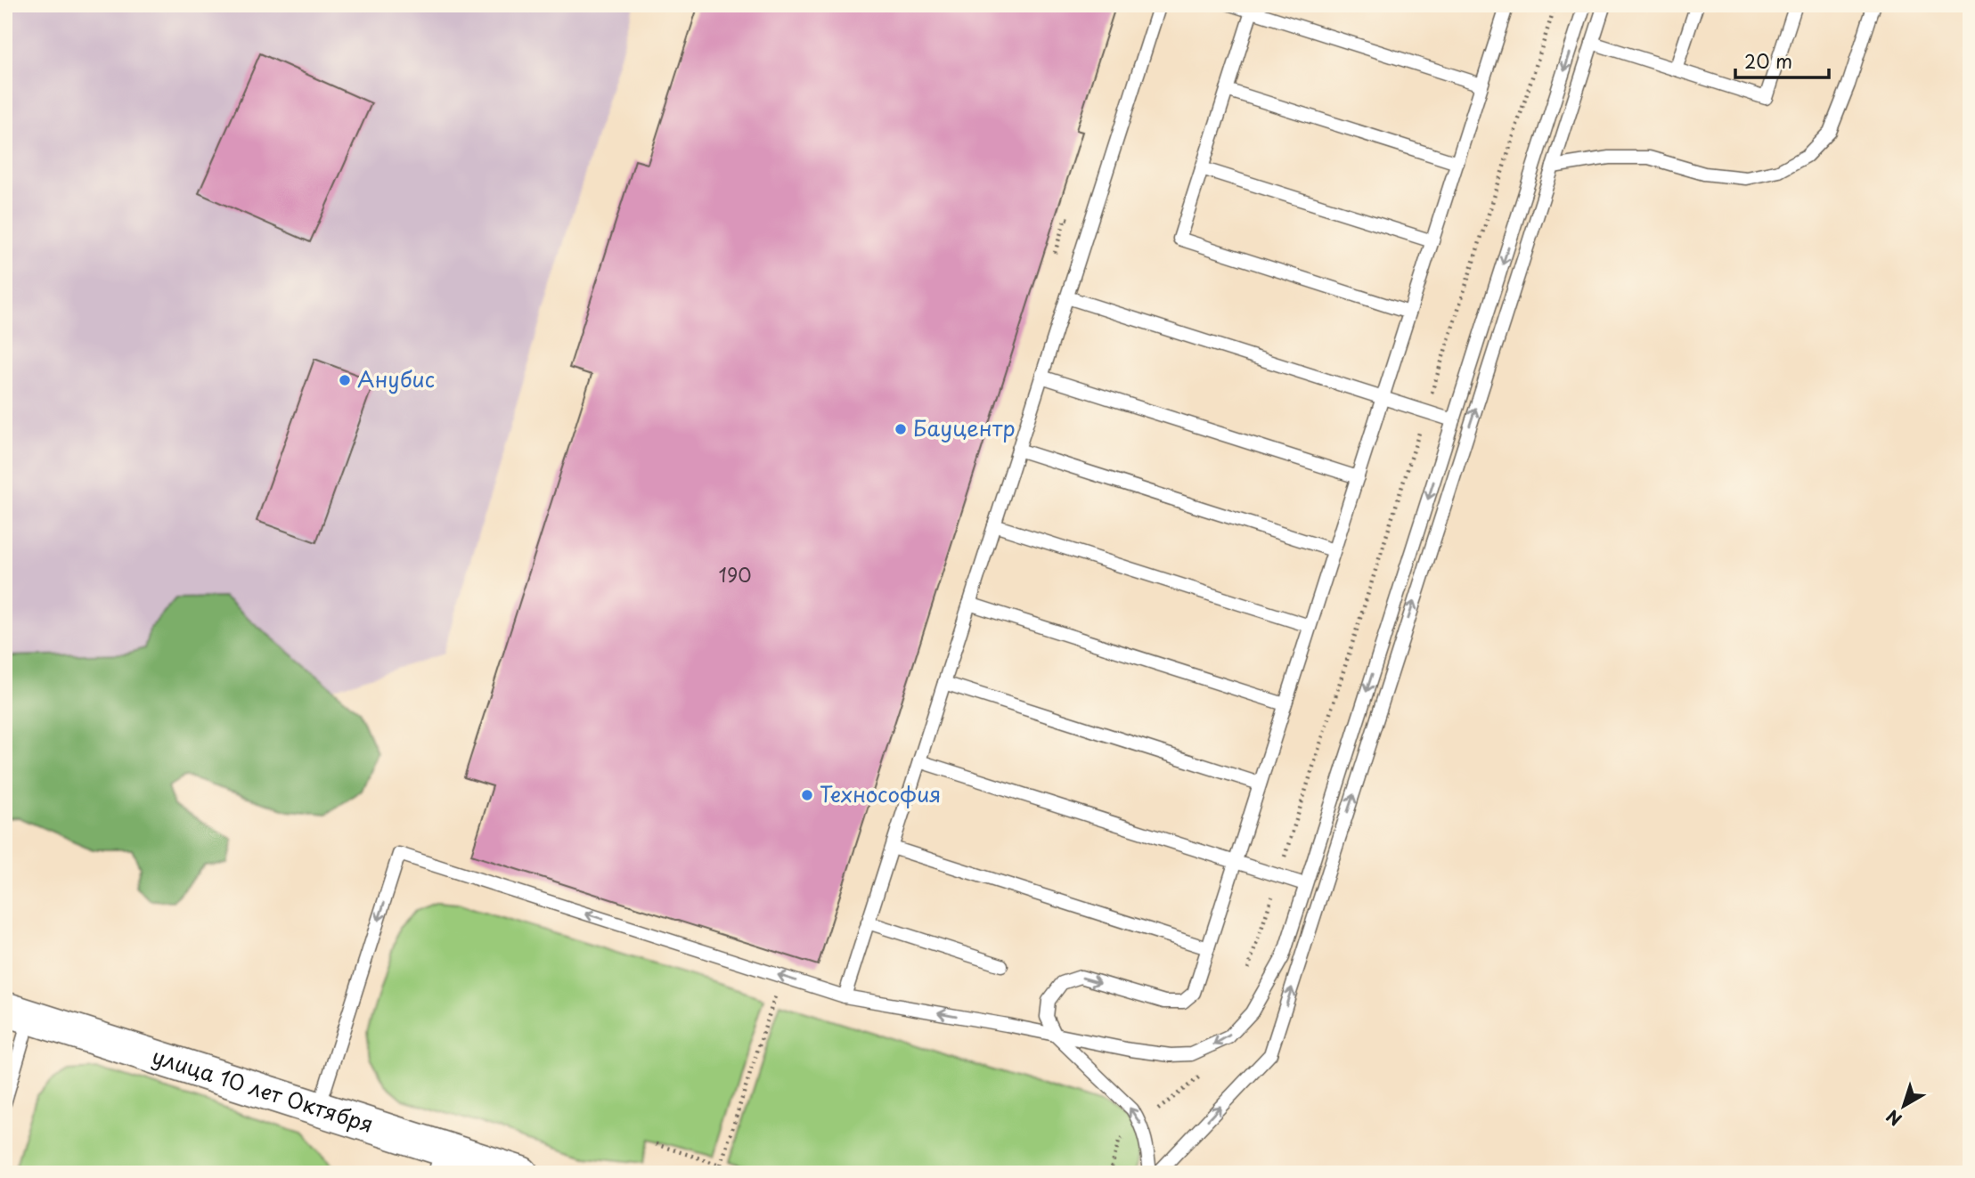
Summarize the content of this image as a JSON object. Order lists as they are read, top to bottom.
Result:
{
  "streets": {
    "main road": ["улица 10 лет Октября"]
  },
  "places": ["Анубис", "Бауцентр", "Технософия"],
  "house_numbers": ["190"],
  "scale_bar": "20 m",
  "north": "bottom left"
}
